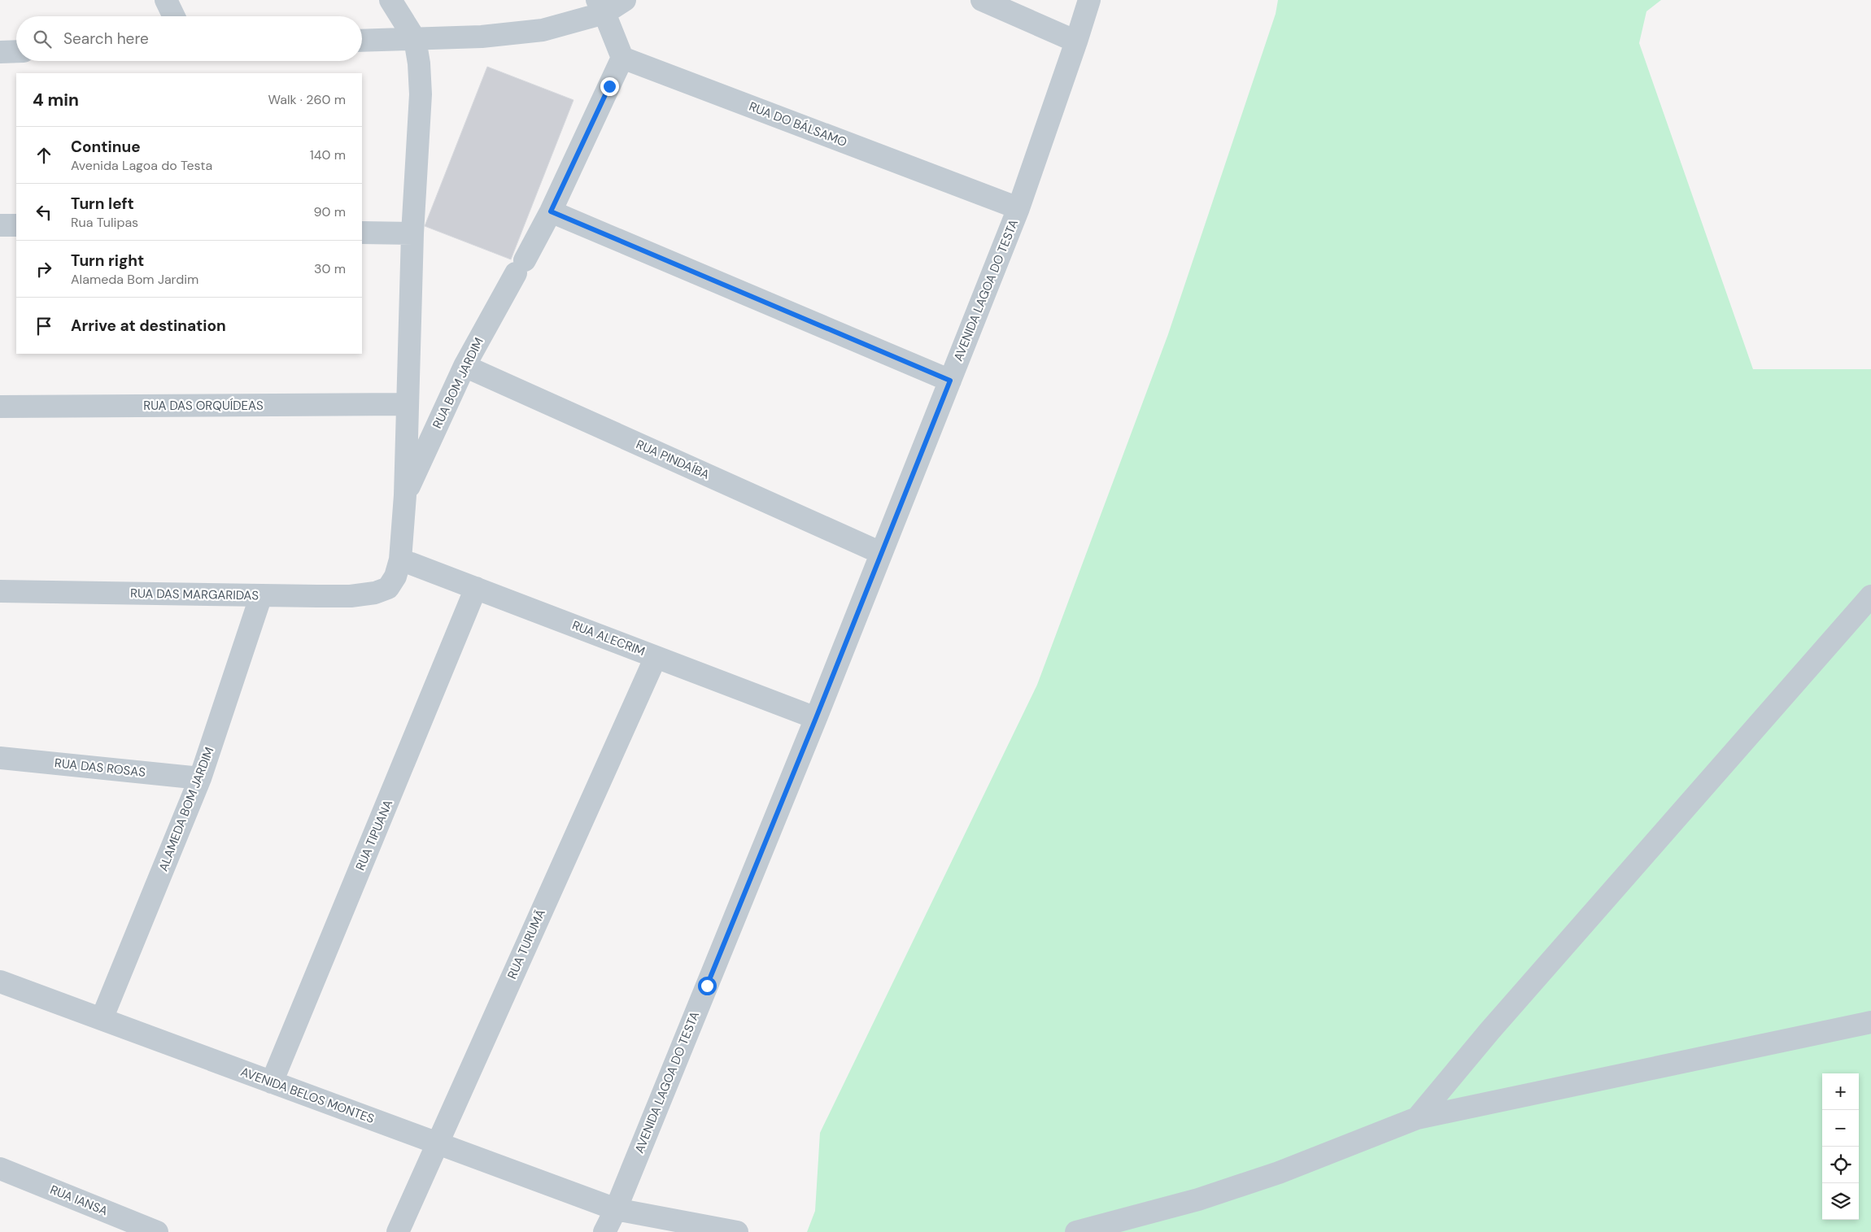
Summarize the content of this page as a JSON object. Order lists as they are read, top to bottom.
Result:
{
  "streets": {
    "street": [
      "RUA DO BÁLSAMO",
      "AVENIDA LAGOA DO TESTA",
      "RUA BOM JARDIM",
      "RUA DAS ORQUÍDEAS",
      "RUA PINDAÍBA",
      "RUA DAS MARGARIDAS",
      "RUA ALECRIM",
      "RUA DAS ROSAS",
      "ALAMEDA BOM JARDIM",
      "RUA TIPUANA",
      "RUA TURUMÃ",
      "AVENIDA BELOS MONTES",
      "RUA IANSA"
    ]
  },
  "crossings": [
    ["RUA DO BÁLSAMO", "AVENIDA LAGOA DO TESTA"],
    ["AVENIDA LAGOA DO TESTA", "RUA PINDAÍBA"],
    ["AVENIDA LAGOA DO TESTA", "RUA ALECRIM"],
    ["AVENIDA LAGOA DO TESTA", "AVENIDA BELOS MONTES"],
    ["RUA BOM JARDIM", "RUA PINDAÍBA"],
    ["RUA DAS MARGARIDAS", "RUA ALECRIM"],
    ["RUA DAS MARGARIDAS", "ALAMEDA BOM JARDIM"],
    ["RUA ALECRIM", "RUA TIPUANA"],
    ["RUA ALECRIM", "RUA TURUMÃ"],
    ["RUA DAS ROSAS", "ALAMEDA BOM JARDIM"],
    ["ALAMEDA BOM JARDIM", "AVENIDA BELOS MONTES"],
    ["RUA TIPUANA", "AVENIDA BELOS MONTES"],
    ["RUA TURUMÃ", "AVENIDA BELOS MONTES"]
  ],
  "page": {
    "search": "Search here",
    "heading": ["4 min", "Walk · 260 m"],
    "list": [
      ["Continue", "Avenida Lagoa do Testa", "140 m"],
      ["Turn left", "Rua Tulipas", "90 m"],
      ["Turn right", "Alameda Bom Jardim", "30 m"],
      "Arrive at destination"
    ],
    "map_buttons": ["+", "−"]
  }
}
